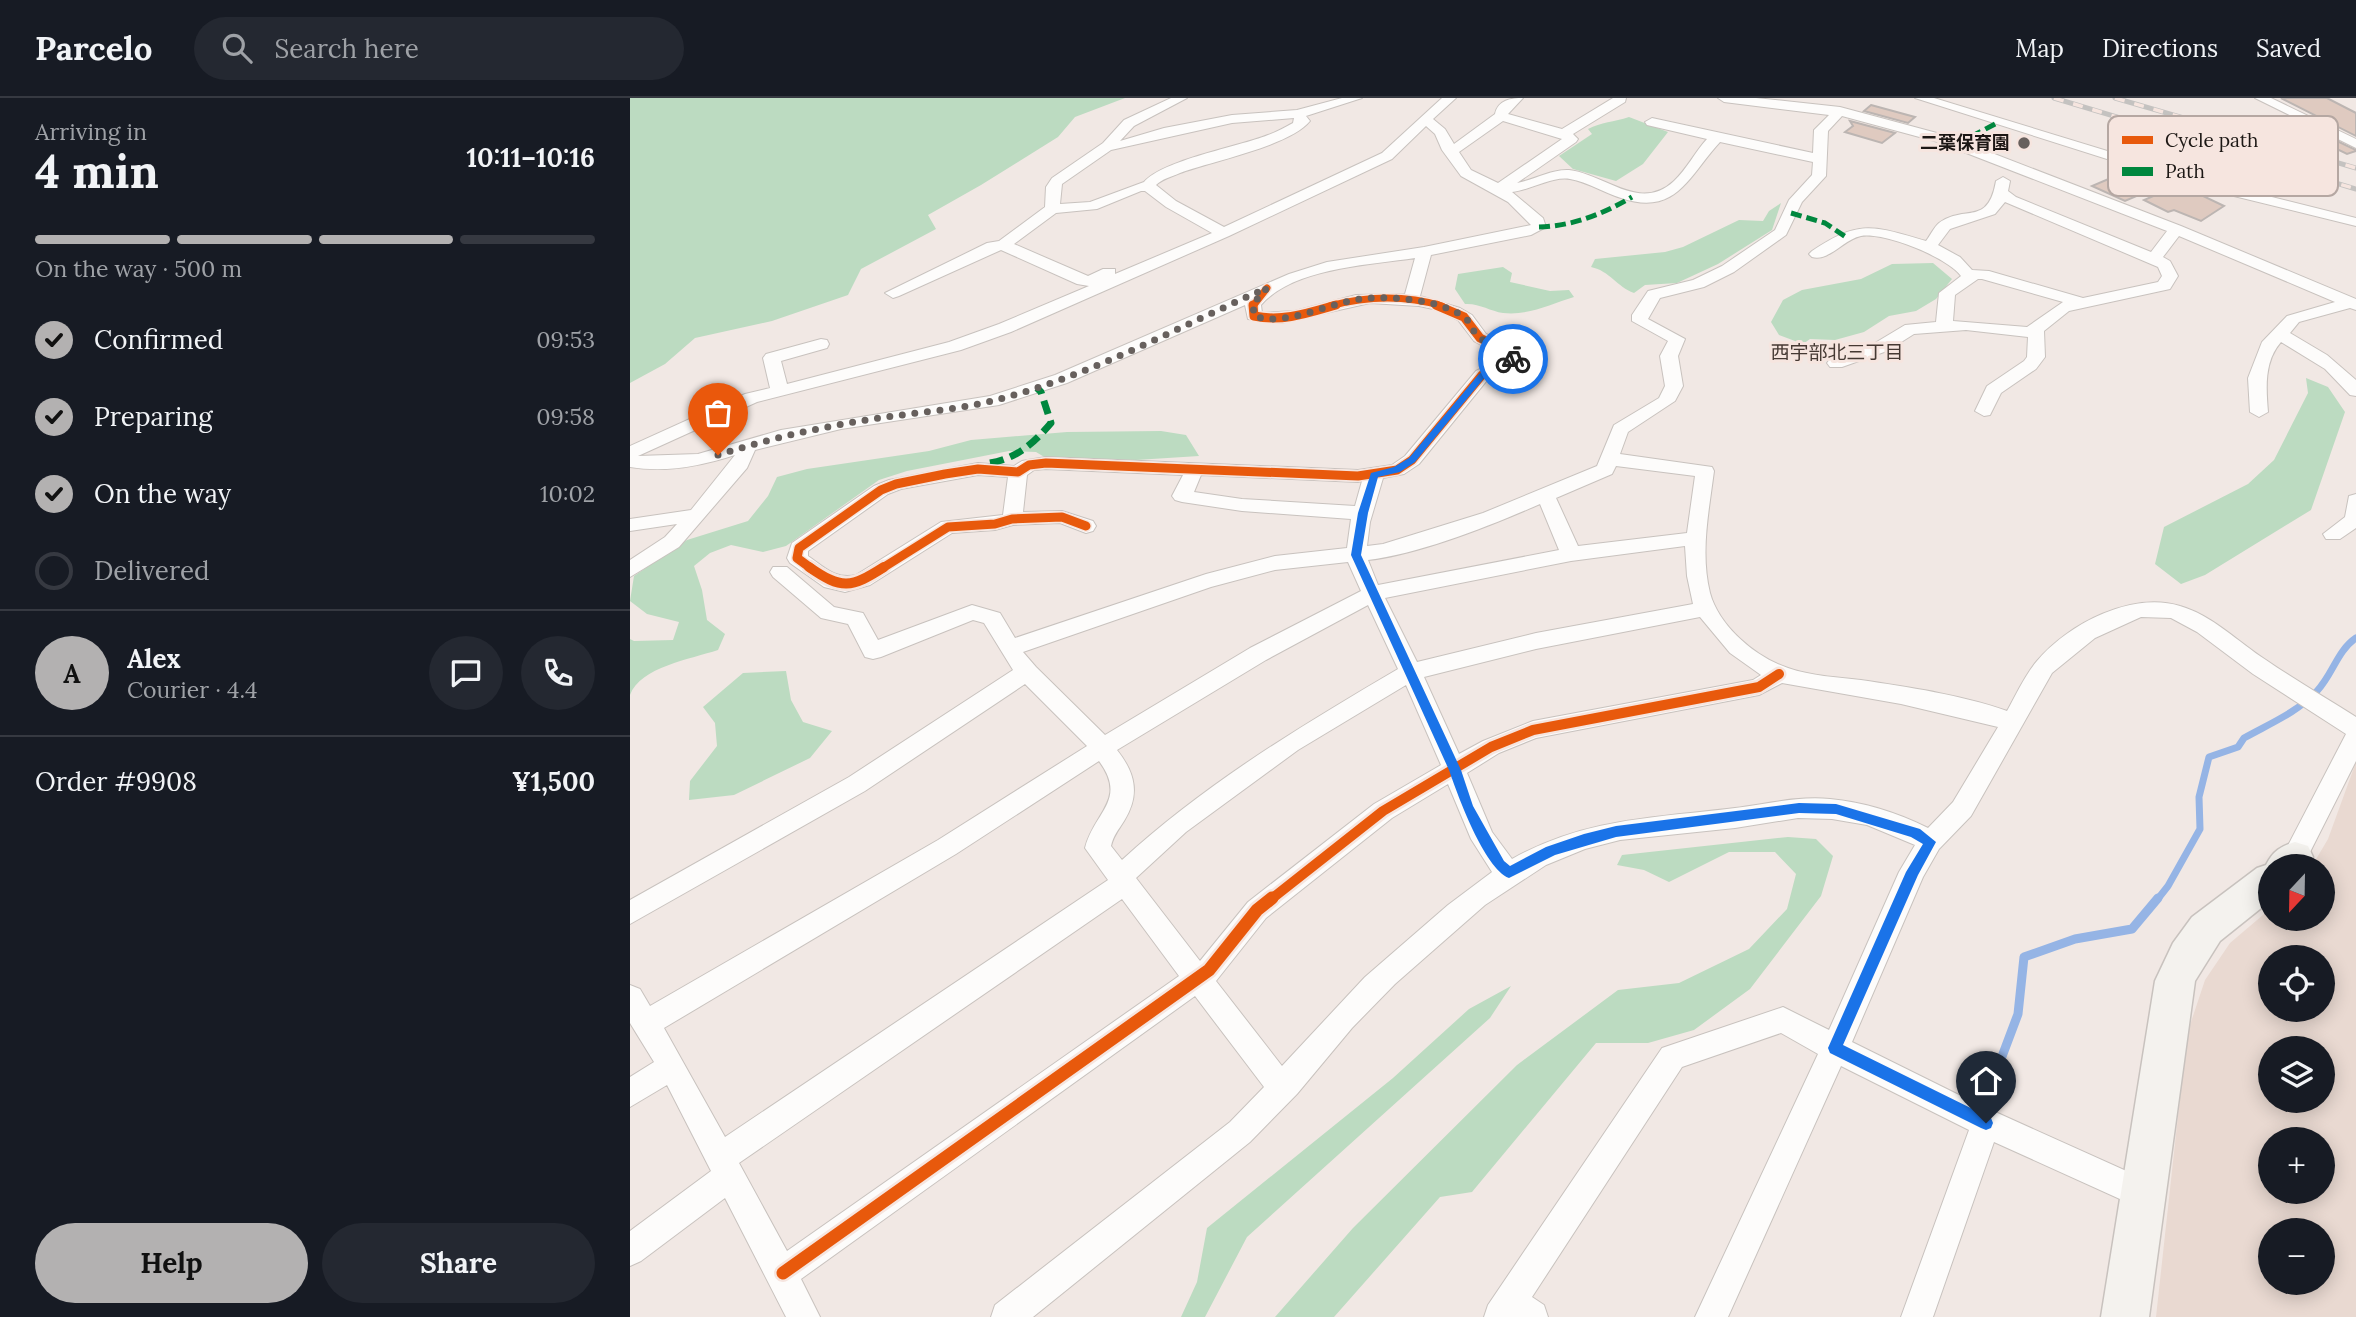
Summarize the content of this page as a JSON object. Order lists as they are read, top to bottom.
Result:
{
  "districts": ["西宇部北三丁目"],
  "places": ["二葉保育園"],
  "legend": ["Cycle path", "Path"],
  "north": "bottom",
  "page": {
    "header": "Parcelo",
    "search": "Search here",
    "nav": ["Map", "Directions", "Saved"],
    "heading": ["4 min", "Arriving in", "10:11–10:16"],
    "panel": [
      "Alex",
      "Courier · 4.4",
      "Order #9908",
      "¥1,500"
    ],
    "bar": "On the way · 500 m",
    "list": [
      ["Confirmed", "09:53"],
      ["Preparing", "09:58"],
      ["On the way", "10:02"],
      "Delivered"
    ],
    "round": "A",
    "map_buttons": ["+", "−"],
    "buttons": ["Help", "Share"]
  }
}
